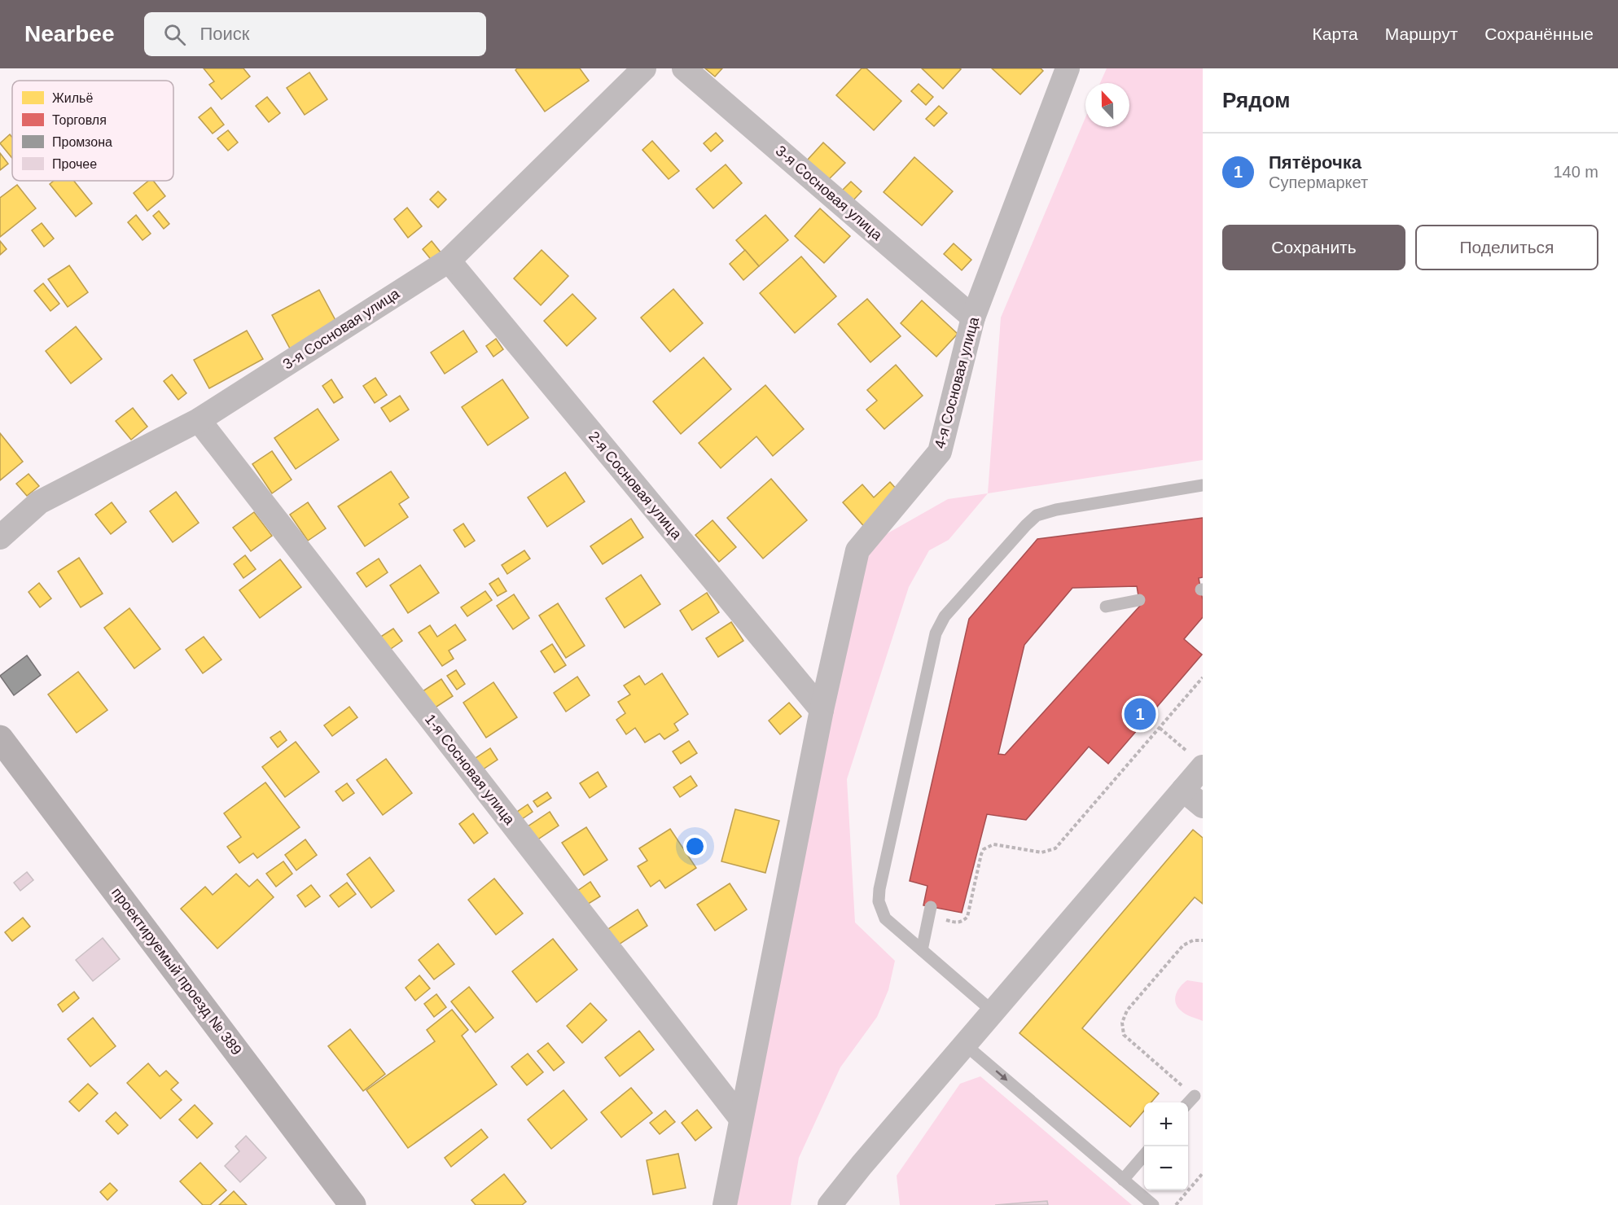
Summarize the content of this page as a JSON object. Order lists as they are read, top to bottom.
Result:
{
  "streets": {
    "main road": ["проектируемый проезд № 389"],
    "street": [
      "3-я Сосновая улица",
      "4-я Сосновая улица",
      "2-я Сосновая улица",
      "1-я Сосновая улица"
    ]
  },
  "crossings": [
    ["3-я Сосновая улица", "4-я Сосновая улица"],
    ["3-я Сосновая улица", "2-я Сосновая улица"],
    ["3-я Сосновая улица", "1-я Сосновая улица"],
    ["4-я Сосновая улица", "2-я Сосновая улица"],
    ["4-я Сосновая улица", "1-я Сосновая улица"]
  ],
  "legend": [
    "Жильё",
    "Торговля",
    "Промзона",
    "Прочее"
  ],
  "north": "top",
  "page": {
    "header": "Nearbee",
    "search": "Поиск",
    "nav": ["Карта", "Маршрут", "Сохранённые"],
    "heading": "Рядом",
    "list": [
      {
        "mark": "1",
        "name": "Пятёрочка",
        "note": "Супермаркет",
        "value": "140 m"
      }
    ],
    "buttons": ["Сохранить", "Поделиться"],
    "pins": "1",
    "map_buttons": ["+", "−"]
  }
}
